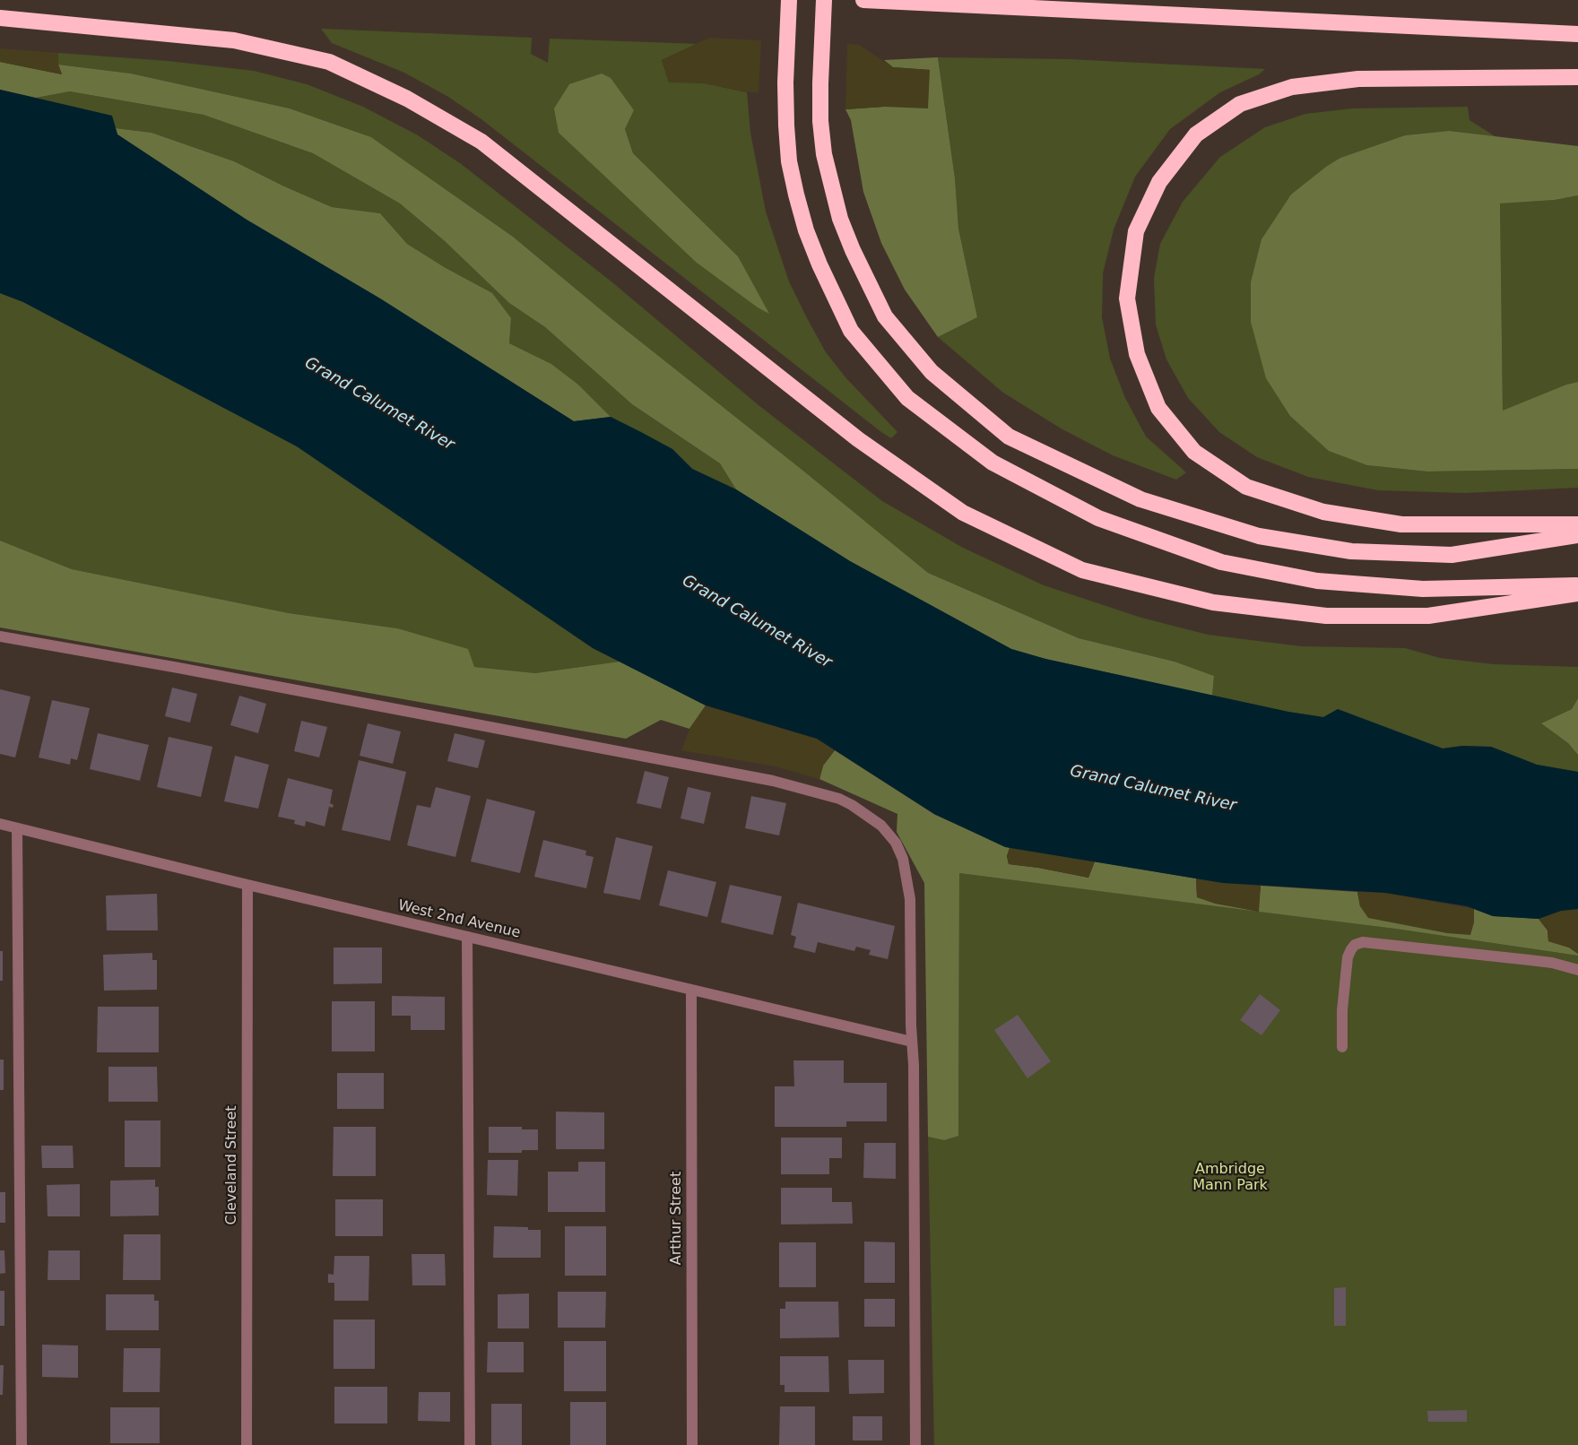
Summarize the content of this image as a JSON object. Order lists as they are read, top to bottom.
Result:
{
  "streets": {
    "street": ["West 2nd Avenue", "Cleveland Street", "Arthur Street"]
  },
  "crossings": [
    ["West 2nd Avenue", "Cleveland Street"],
    ["West 2nd Avenue", "Arthur Street"]
  ],
  "water": ["Grand Calumet River"],
  "parks": ["Ambridge Mann Park"]
}
